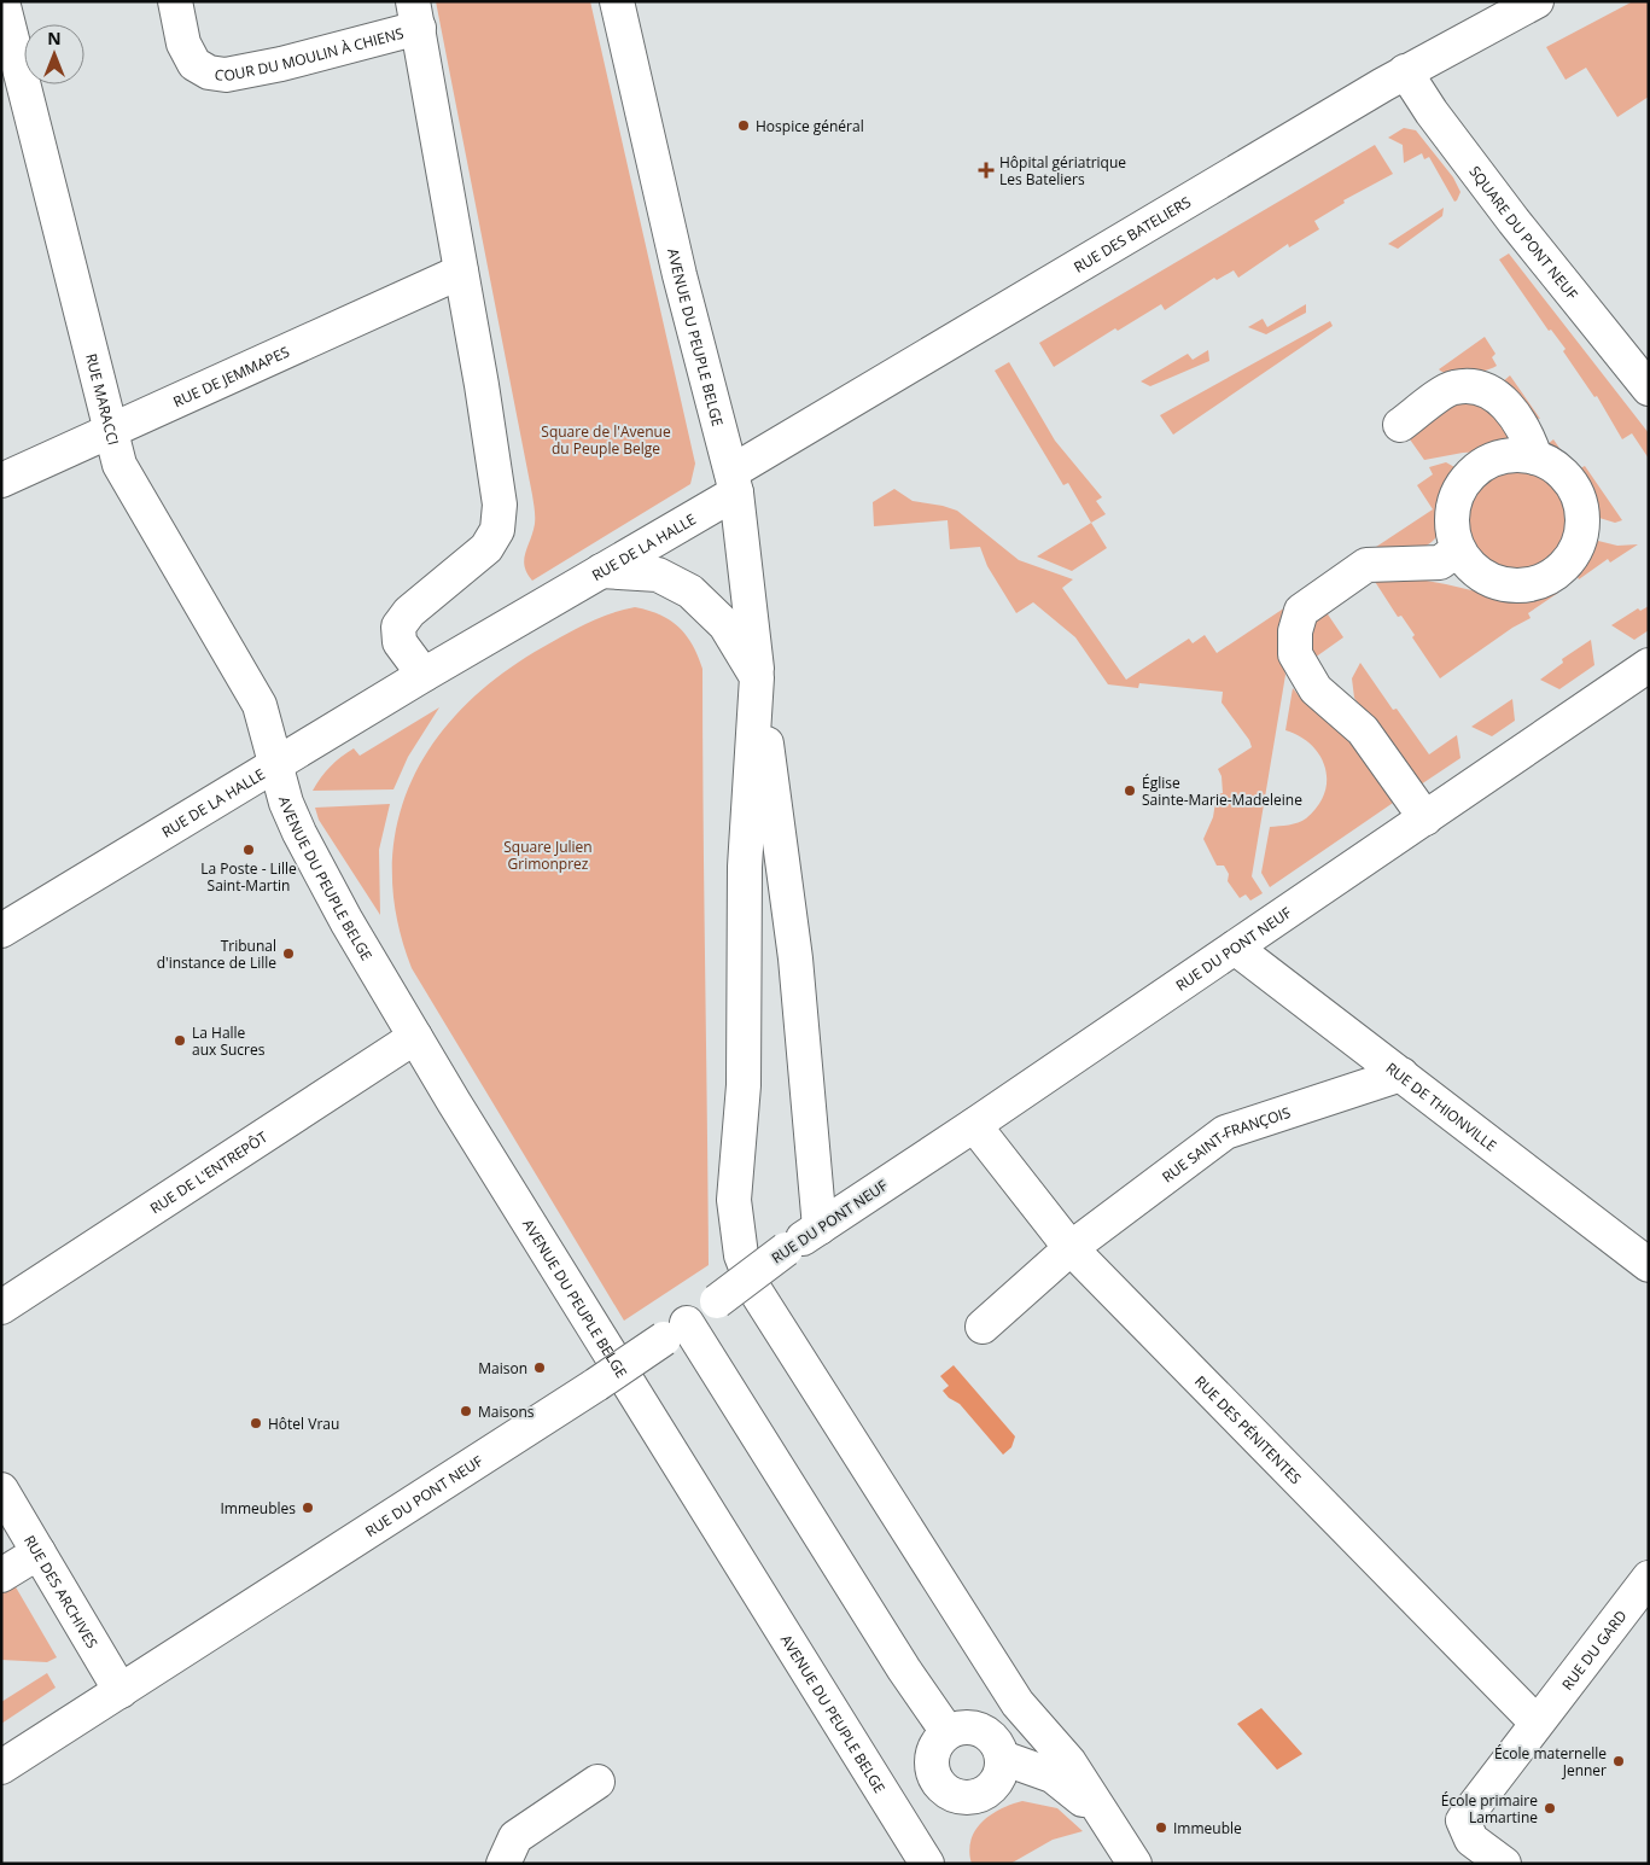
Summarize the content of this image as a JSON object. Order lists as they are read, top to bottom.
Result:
{
  "streets": {
    "street": [
      "COUR DU MOULIN À CHIENS",
      "RUE DES BATELIERS",
      "SQUARE DU PONT NEUF",
      "AVENUE DU PEUPLE BELGE",
      "RUE DE JEMMAPES",
      "RUE MARACCI",
      "RUE DE LA HALLE",
      "RUE DU PONT NEUF",
      "RUE DE THIONVILLE",
      "RUE SAINT-FRANÇOIS",
      "RUE DE L'ENTREPÔT",
      "RUE DES PÉNITENTES",
      "RUE DES ARCHIVES",
      "RUE DU GARD"
    ]
  },
  "crossings": [
    ["RUE DES BATELIERS", "SQUARE DU PONT NEUF"],
    ["RUE DES BATELIERS", "AVENUE DU PEUPLE BELGE"],
    ["RUE DES BATELIERS", "RUE DE LA HALLE"],
    ["AVENUE DU PEUPLE BELGE", "RUE MARACCI"],
    ["AVENUE DU PEUPLE BELGE", "RUE DE LA HALLE"],
    ["AVENUE DU PEUPLE BELGE", "RUE DU PONT NEUF"],
    ["AVENUE DU PEUPLE BELGE", "RUE DE L'ENTREPÔT"],
    ["RUE DE JEMMAPES", "RUE MARACCI"],
    ["RUE MARACCI", "RUE DE LA HALLE"],
    ["RUE DU PONT NEUF", "RUE DE THIONVILLE"],
    ["RUE DU PONT NEUF", "RUE DES PÉNITENTES"],
    ["RUE DU PONT NEUF", "RUE DES ARCHIVES"],
    ["RUE DE THIONVILLE", "RUE SAINT-FRANÇOIS"],
    ["RUE SAINT-FRANÇOIS", "RUE DES PÉNITENTES"],
    ["RUE DES PÉNITENTES", "RUE DU GARD"]
  ],
  "parks": ["Square de l'Avenue du Peuple Belge", "Square Julien Grimonprez"],
  "places": {
    "other": [
      "Hospice général",
      "Église Sainte-Marie-Madeleine",
      "La Poste - Lille Saint-Martin",
      "Tribunal d'instance de Lille",
      "La Halle aux Sucres",
      "Maison",
      "Maisons",
      "Hôtel Vrau",
      "Immeubles",
      "École maternelle Jenner",
      "École primaire Lamartine",
      "Immeuble"
    ],
    "health": ["Hôpital gériatrique Les Bateliers"]
  },
  "north": "top"
}
